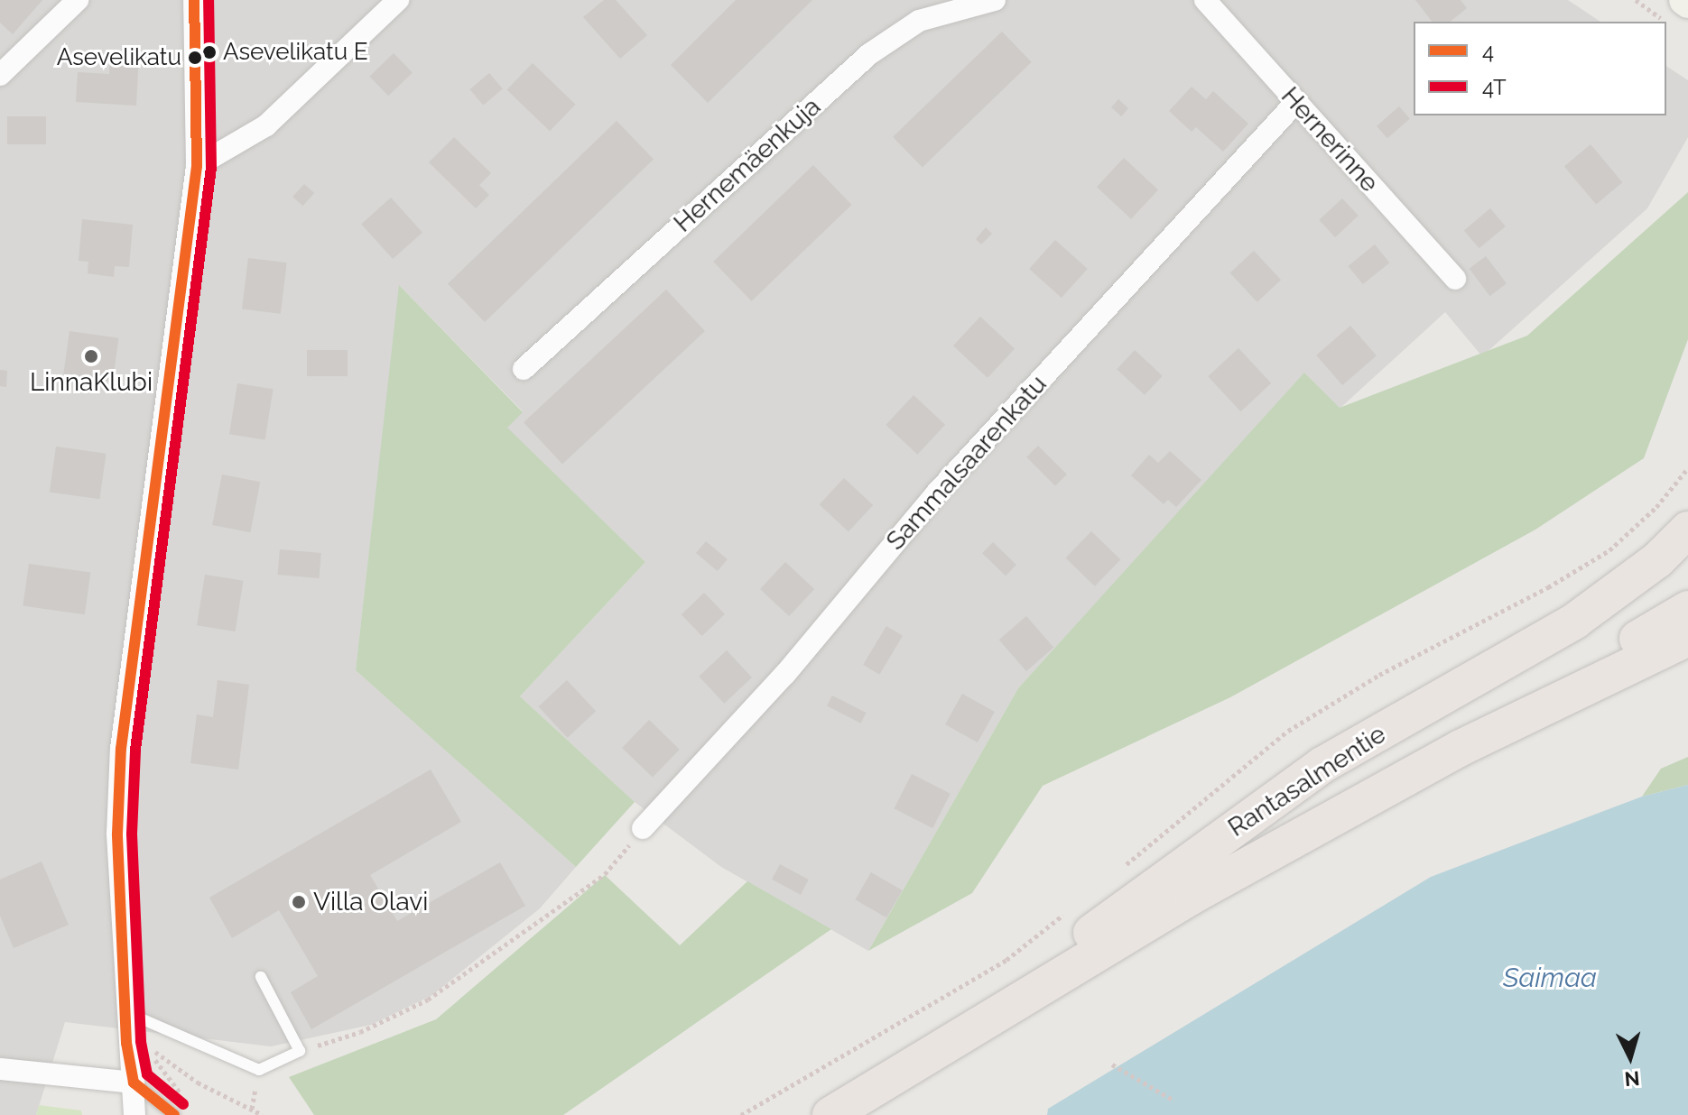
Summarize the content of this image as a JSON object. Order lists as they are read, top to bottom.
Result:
{
  "streets": {
    "highway": ["Rantasalmentie"],
    "street": ["Hernerinne", "Hernemäenkuja", "Sammalsaarenkatu"]
  },
  "crossings": [
    ["Hernerinne", "Sammalsaarenkatu"]
  ],
  "water": ["Saimaa"],
  "places": [
    "Asevelikatu E",
    "Asevelikatu",
    "LinnaKlubi",
    "Villa Olavi"
  ],
  "lines": ["transit line 4", "transit line 4T"],
  "legend": ["4", "4T"],
  "north": "bottom"
}
